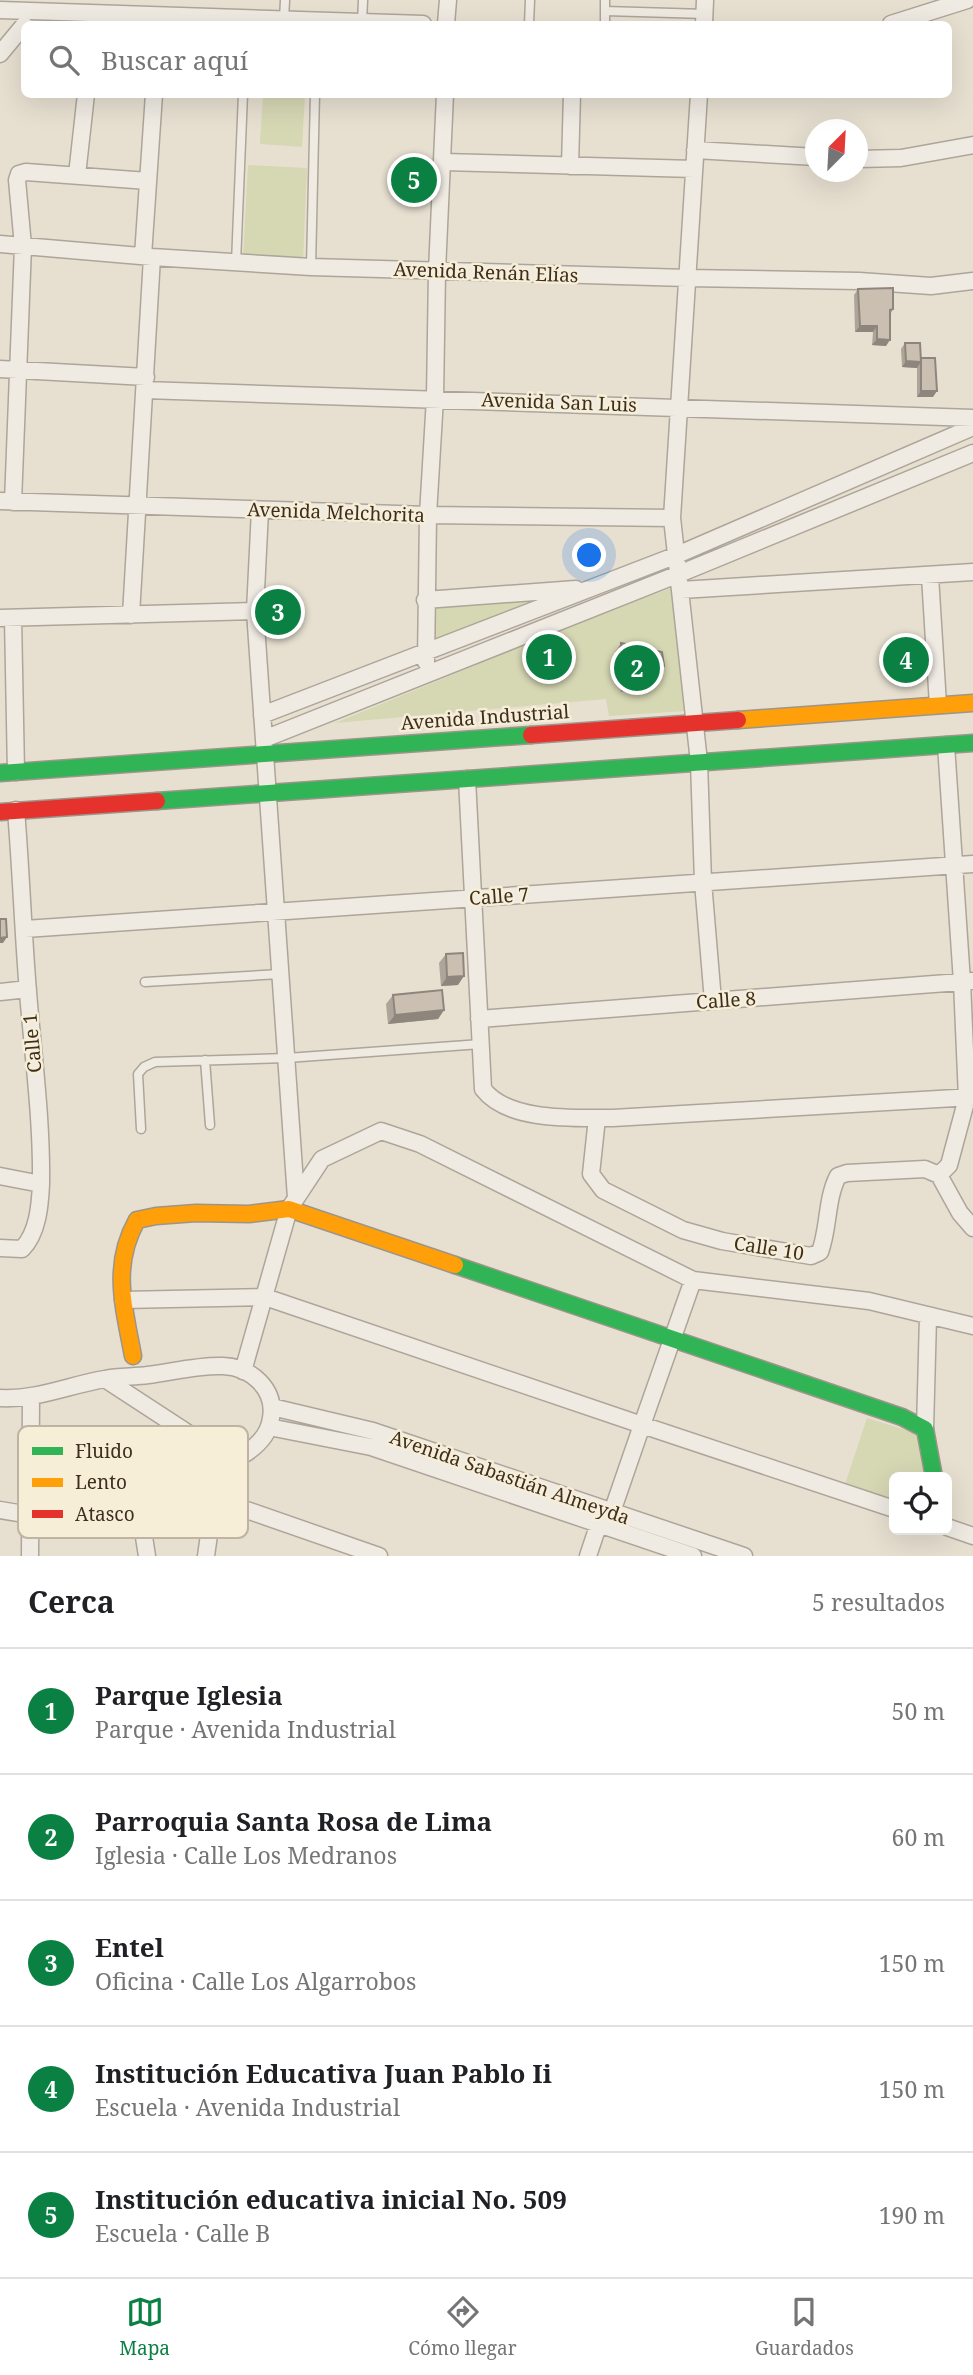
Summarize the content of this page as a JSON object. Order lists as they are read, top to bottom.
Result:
{
  "streets": {
    "street": [
      "Avenida Renán Elías",
      "Avenida San Luis",
      "Avenida Melchorita",
      "Avenida Industrial",
      "Calle 7",
      "Calle 8",
      "Calle 1",
      "Calle 10",
      "Avenida Sabastián Almeyda"
    ]
  },
  "crossings": [
    ["Calle 7", "Calle 1"]
  ],
  "legend": ["Fluido", "Lento", "Atasco"],
  "north": "top right",
  "page": {
    "search": "Buscar aquí",
    "pins": [
      "5",
      "3",
      "1",
      "4",
      "2"
    ],
    "heading": ["Cerca", "5 resultados"],
    "list": [
      {
        "mark": "1",
        "name": "Parque Iglesia",
        "note": "Parque · Avenida Industrial",
        "value": "50 m"
      },
      {
        "mark": "2",
        "name": "Parroquia Santa Rosa de Lima",
        "note": "Iglesia · Calle Los Medranos",
        "value": "60 m"
      },
      {
        "mark": "3",
        "name": "Entel",
        "note": "Oficina · Calle Los Algarrobos",
        "value": "150 m"
      },
      {
        "mark": "4",
        "name": "Institución Educativa Juan Pablo Ii",
        "note": "Escuela · Avenida Industrial",
        "value": "150 m"
      },
      {
        "mark": "5",
        "name": "Institución educativa inicial No. 509",
        "note": "Escuela · Calle B",
        "value": "190 m"
      }
    ],
    "nav": ["Mapa", "Cómo llegar", "Guardados"]
  }
}
